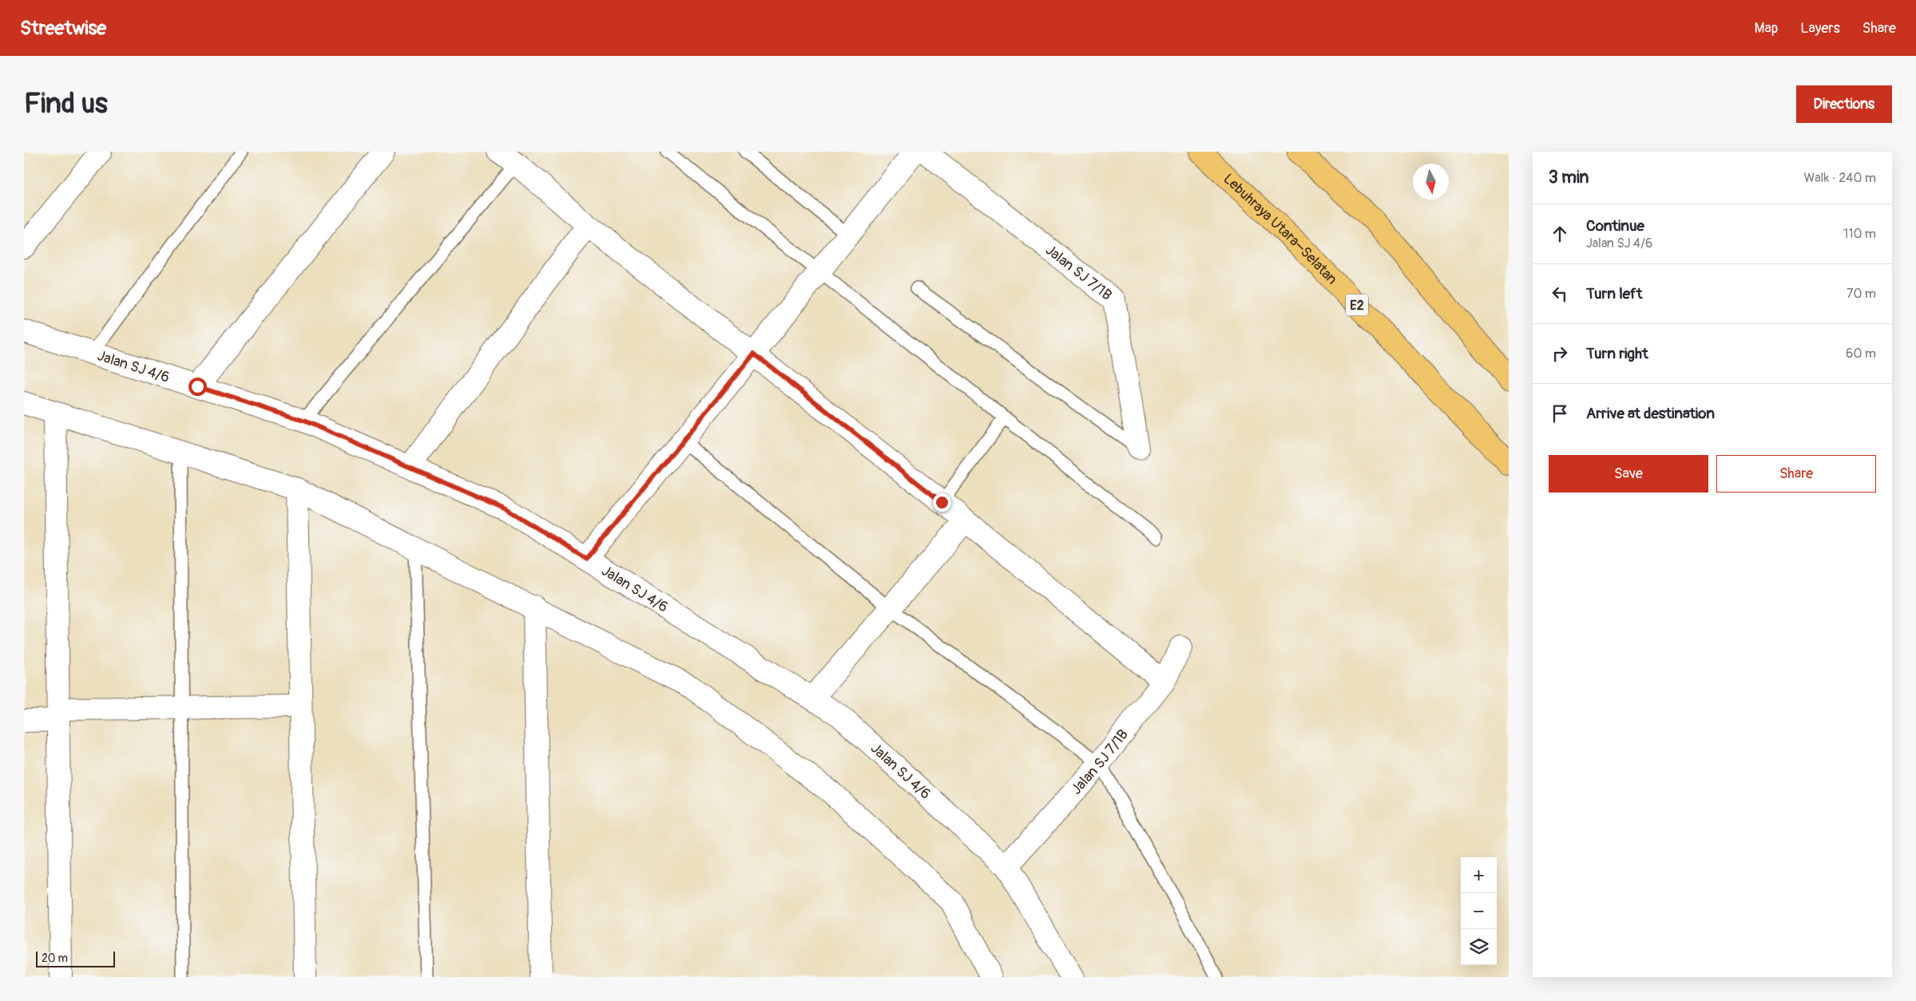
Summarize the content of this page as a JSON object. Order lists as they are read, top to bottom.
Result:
{
  "streets": {
    "highway": ["Lebuhraya Utara–Selatan", "E2"],
    "street": ["Jalan SJ 7/1B", "Jalan SJ 4/6"]
  },
  "crossings": [
    ["Jalan SJ 7/1B", "Jalan SJ 4/6"]
  ],
  "scale_bar": "20 m",
  "north": "bottom",
  "page": {
    "header": "Streetwise",
    "nav": ["Map", "Layers", "Share"],
    "buttons": [
      "Directions",
      ["Save", "Share"]
    ],
    "title": "Find us",
    "heading": ["3 min", "Walk · 240 m"],
    "list": [
      ["Continue", "Jalan SJ 4/6", "110 m"],
      ["Turn left", "70 m"],
      ["Turn right", "60 m"],
      "Arrive at destination"
    ],
    "map_buttons": ["+", "−"],
    "scale": "20 m"
  }
}
